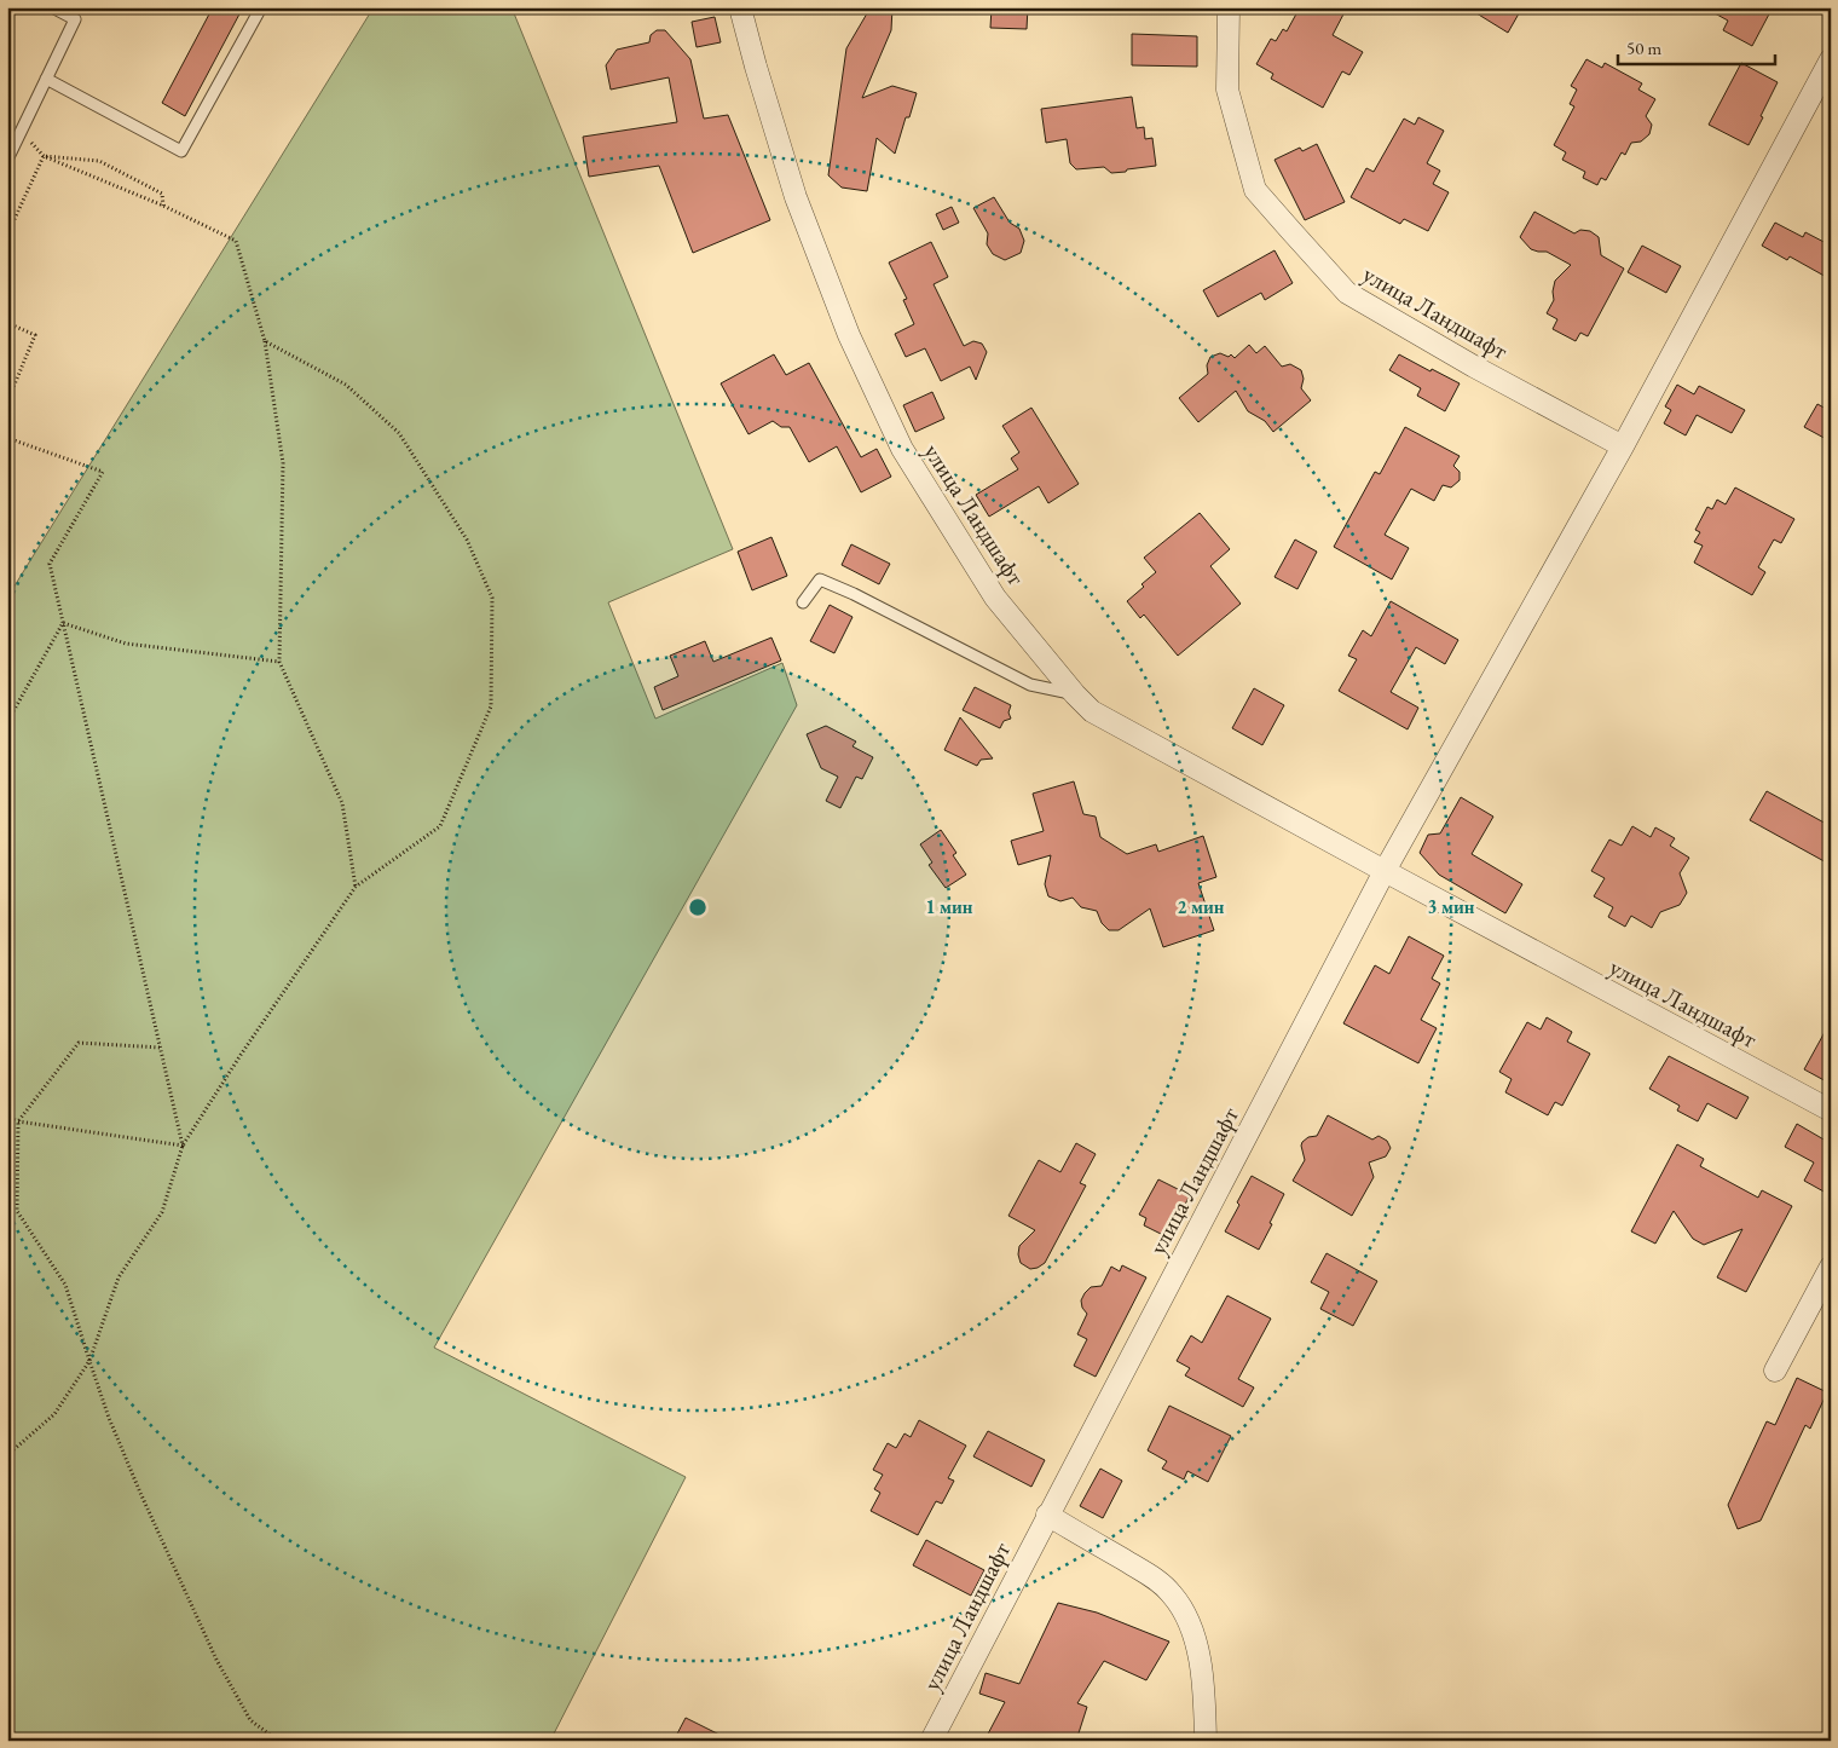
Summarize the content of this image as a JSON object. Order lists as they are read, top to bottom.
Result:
{
  "streets": {
    "street": ["улица Ландшафт"]
  },
  "scale_bar": "50 m",
  "rings": ["1 мин", "2 мин", "3 мин"]
}
